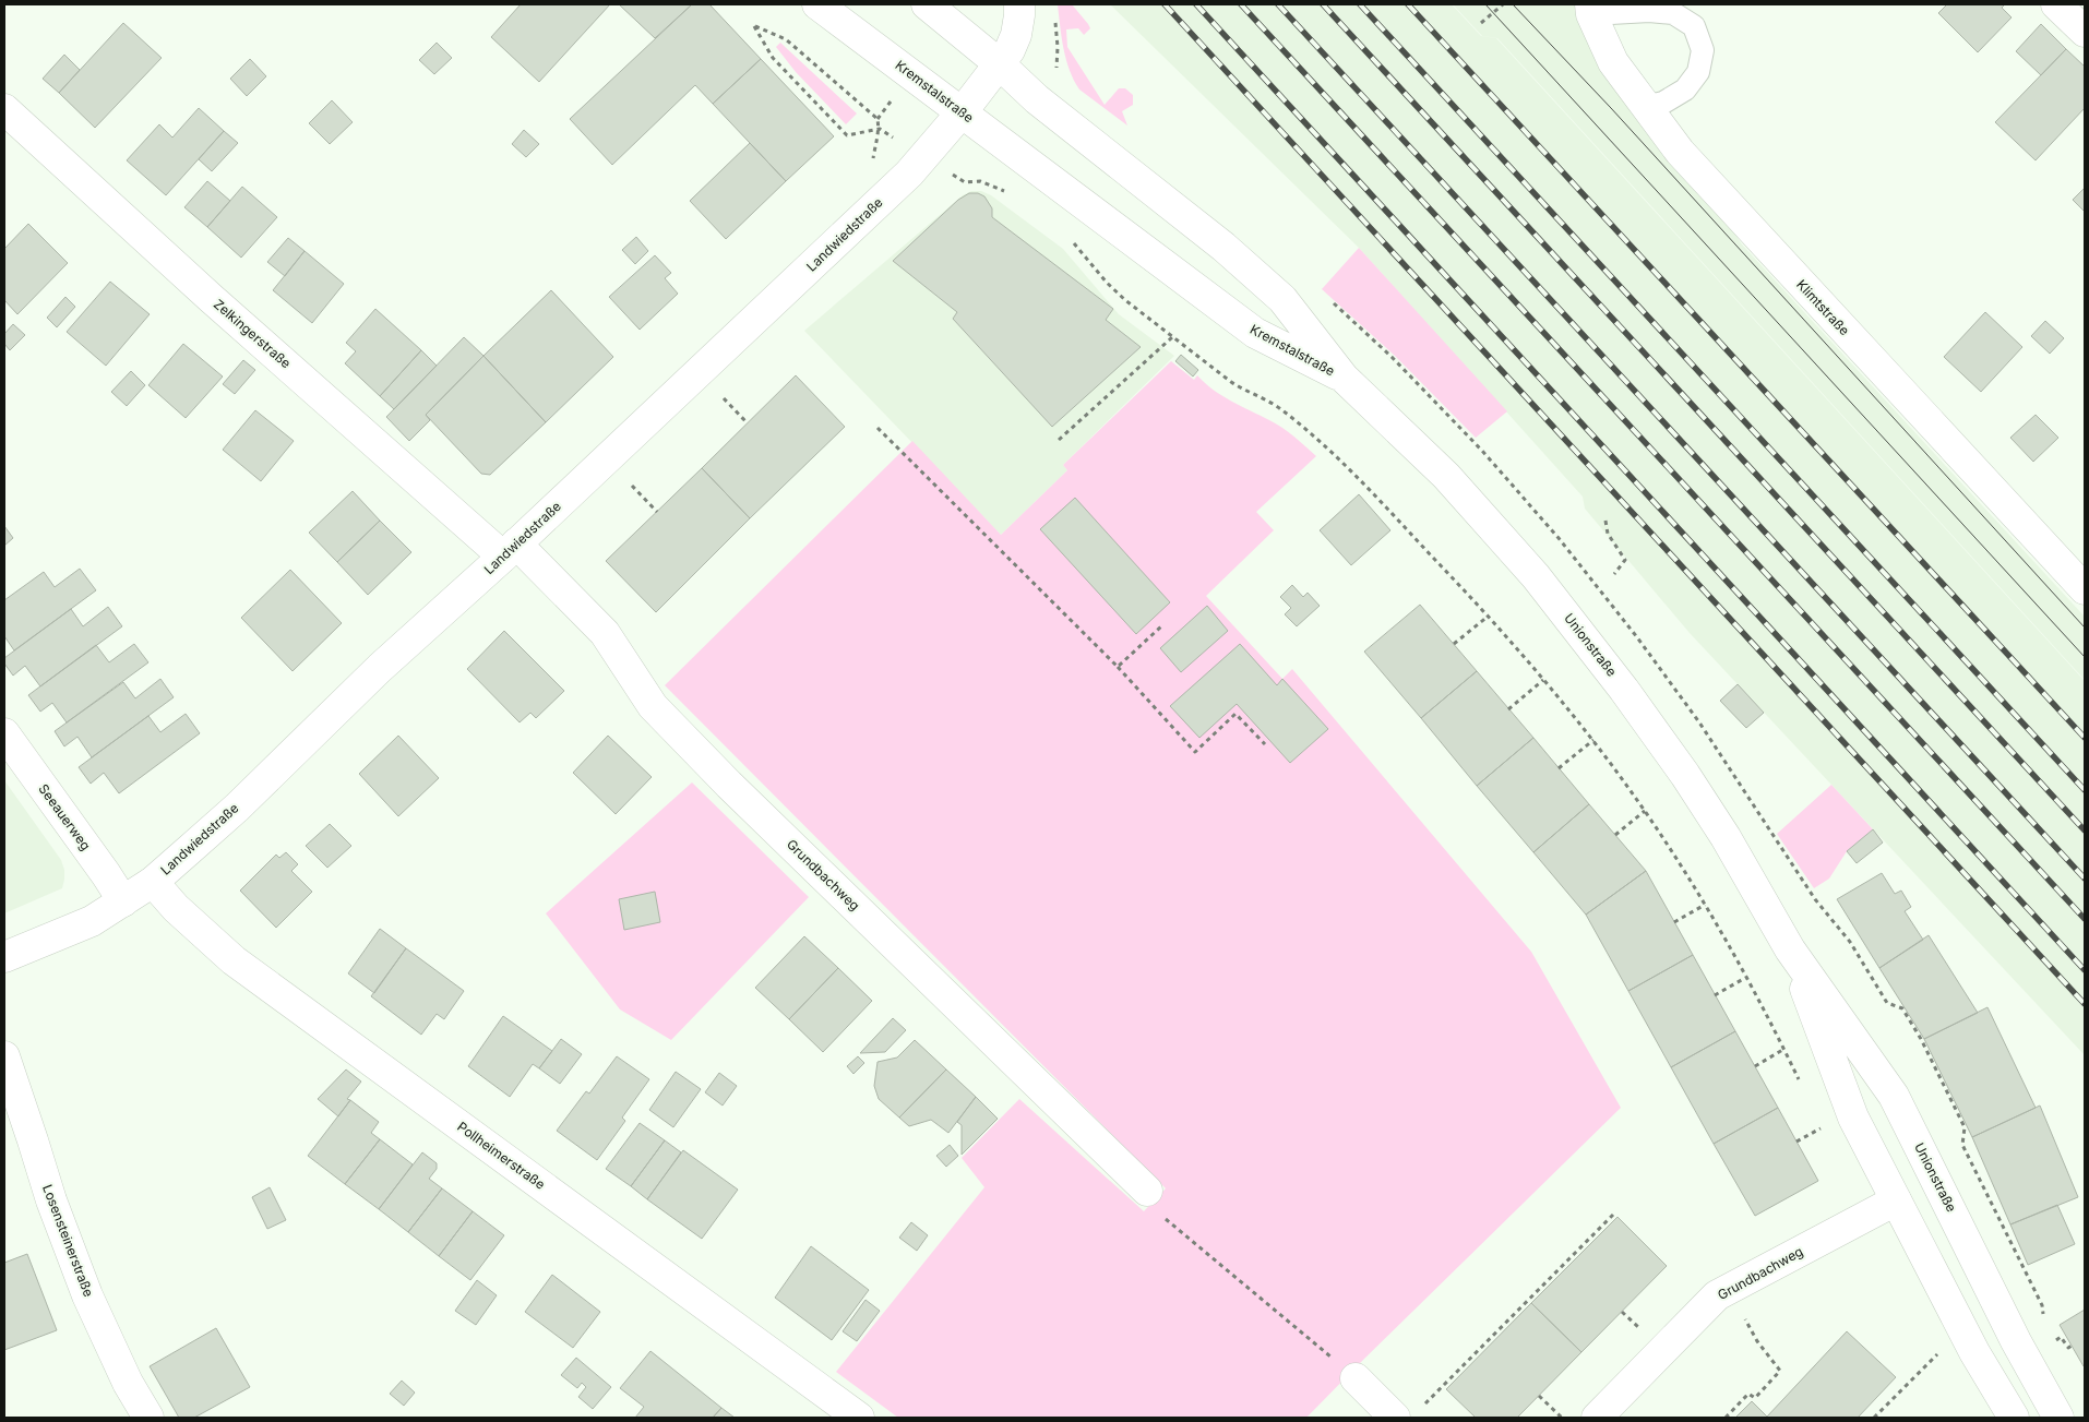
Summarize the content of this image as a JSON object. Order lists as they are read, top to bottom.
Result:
{
  "streets": {
    "street": [
      "Kremstalstraße",
      "Landwiedstraße",
      "Klimtstraße",
      "Zelkingerstraße",
      "Unionstraße",
      "Seeauerweg",
      "Grundbachweg",
      "Pollheimerstraße",
      "Losensteinerstraße"
    ]
  },
  "crossings": [
    ["Kremstalstraße", "Landwiedstraße"],
    ["Kremstalstraße", "Unionstraße"],
    ["Landwiedstraße", "Zelkingerstraße"],
    ["Landwiedstraße", "Seeauerweg"],
    ["Landwiedstraße", "Grundbachweg"],
    ["Landwiedstraße", "Pollheimerstraße"],
    ["Zelkingerstraße", "Grundbachweg"],
    ["Unionstraße", "Grundbachweg"]
  ]
}
